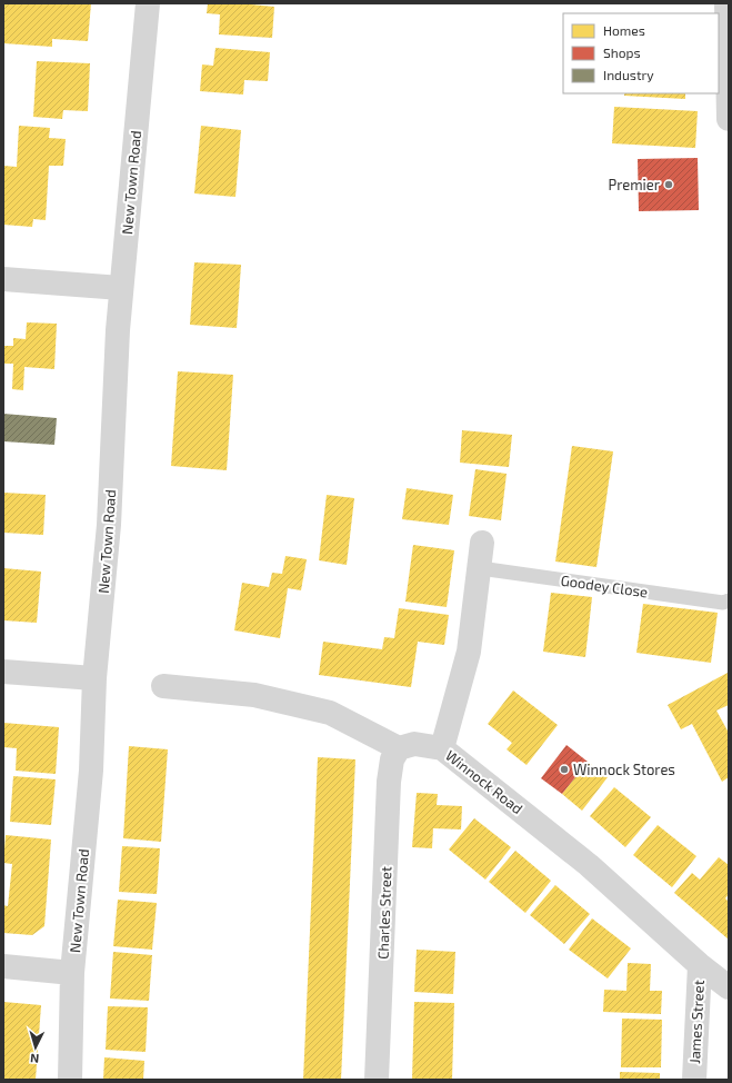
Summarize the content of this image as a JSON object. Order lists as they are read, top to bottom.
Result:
{
  "streets": {
    "street": [
      "New Town Road",
      "Winnock Road",
      "Charles Street",
      "James Street"
    ],
    "lane": ["Goodey Close"]
  },
  "crossings": [
    ["Winnock Road", "Charles Street"],
    ["Winnock Road", "James Street"]
  ],
  "places": ["Premier", "Winnock Stores"],
  "legend": ["Homes", "Shops", "Industry"],
  "north": "bottom"
}
